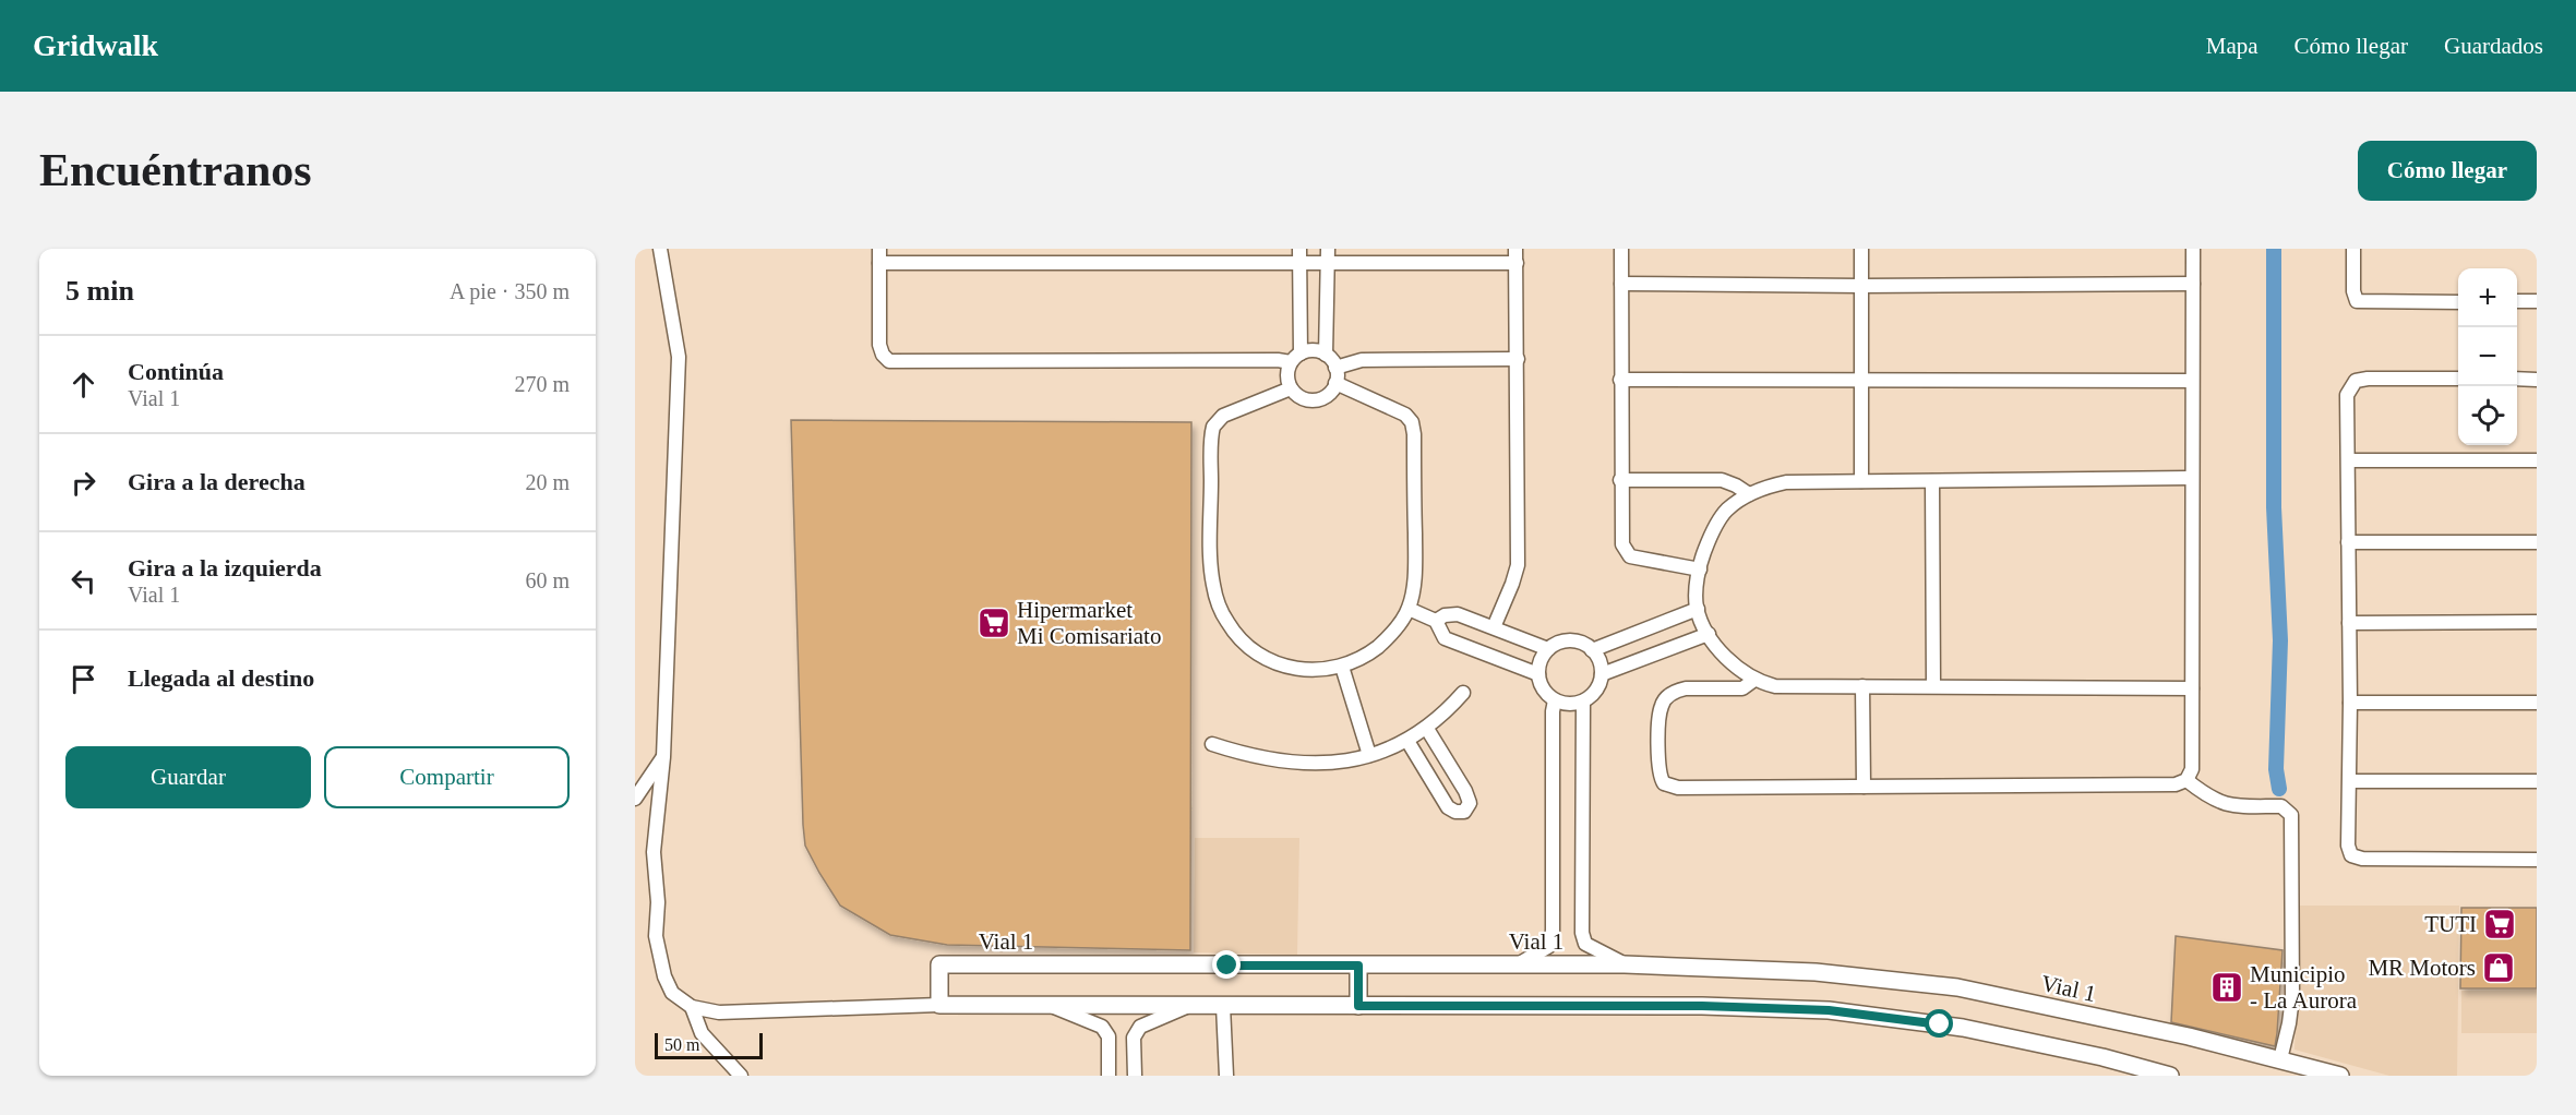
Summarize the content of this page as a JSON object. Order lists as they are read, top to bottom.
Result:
{
  "streets": {
    "street": ["Vial 1"]
  },
  "places": {
    "supermarket": ["Hipermarket Mi Comisariato", "TUTI"],
    "shop": ["MR Motors"],
    "building": ["Municipio - La Aurora"]
  },
  "scale_bar": "50 m",
  "page": {
    "header": "Gridwalk",
    "nav": ["Mapa", "Cómo llegar", "Guardados"],
    "buttons": [
      "Cómo llegar",
      ["Guardar", "Compartir"]
    ],
    "title": "Encuéntranos",
    "heading": ["5 min", "A pie · 350 m"],
    "map_buttons": ["+", "−"],
    "list": [
      ["Continúa", "Vial 1", "270 m"],
      ["Gira a la derecha", "20 m"],
      ["Gira a la izquierda", "Vial 1", "60 m"],
      "Llegada al destino"
    ],
    "scale": "50 m"
  }
}
